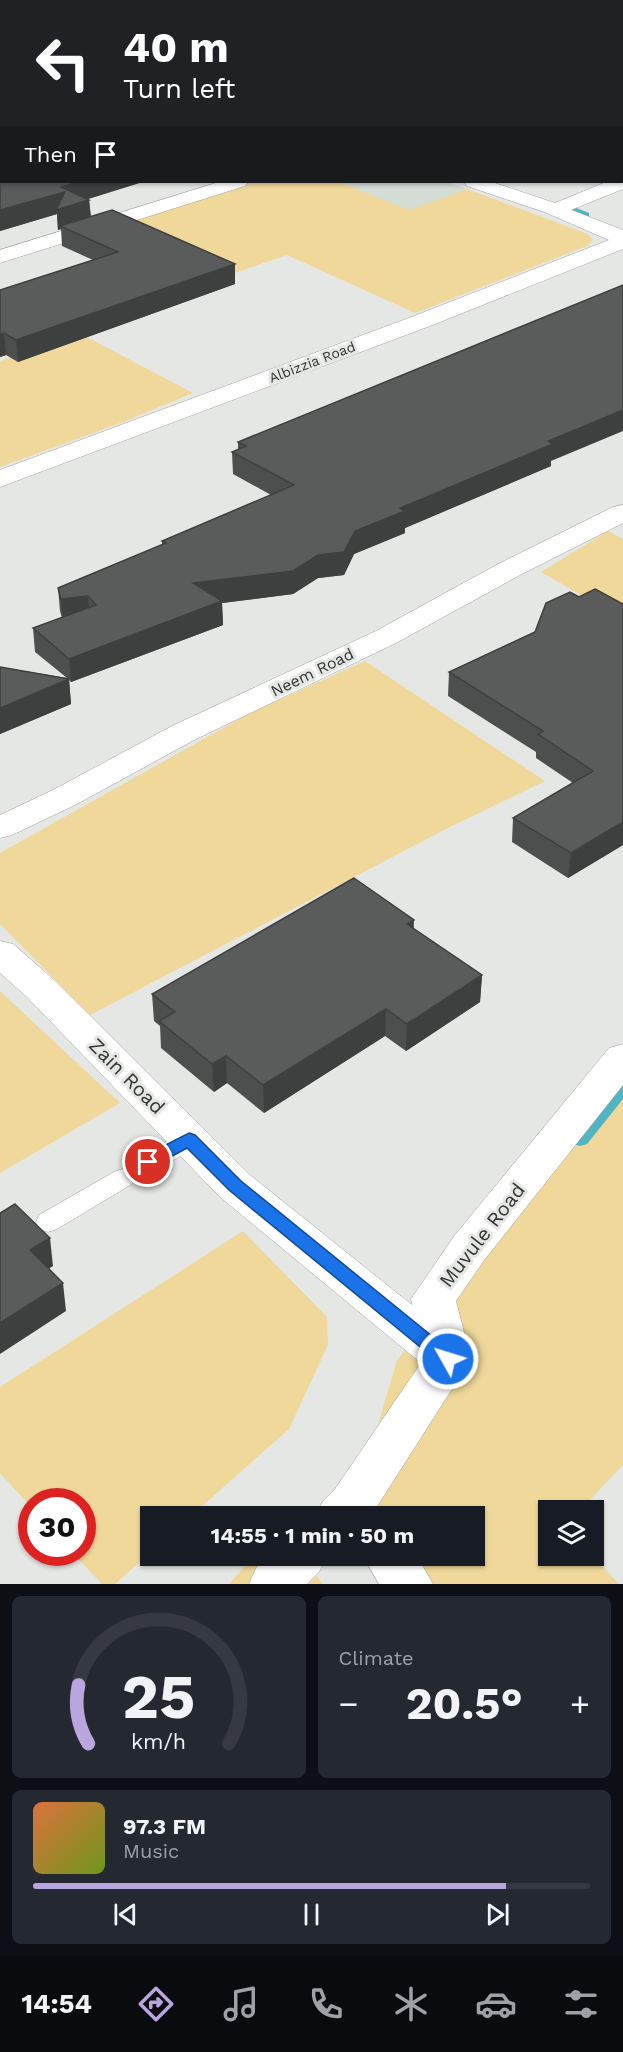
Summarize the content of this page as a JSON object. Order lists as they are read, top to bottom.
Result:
{
  "streets": {
    "street": [
      "Albizzia Road",
      "Neem Road",
      "Zain Road",
      "Muvule Road"
    ]
  },
  "crossings": [
    ["Zain Road", "Muvule Road"]
  ],
  "page": {
    "turn": ["40 m", "Turn left"],
    "then": "Then",
    "limit": "30",
    "trip": "14:55 · 1 min · 50 m",
    "tile": "Climate",
    "heat": ["−", "20.5°", "+"],
    "song": ["97.3 FM", "Music"],
    "tabs": "14:54",
    "gauge": ["25", "km/h"]
  }
}
